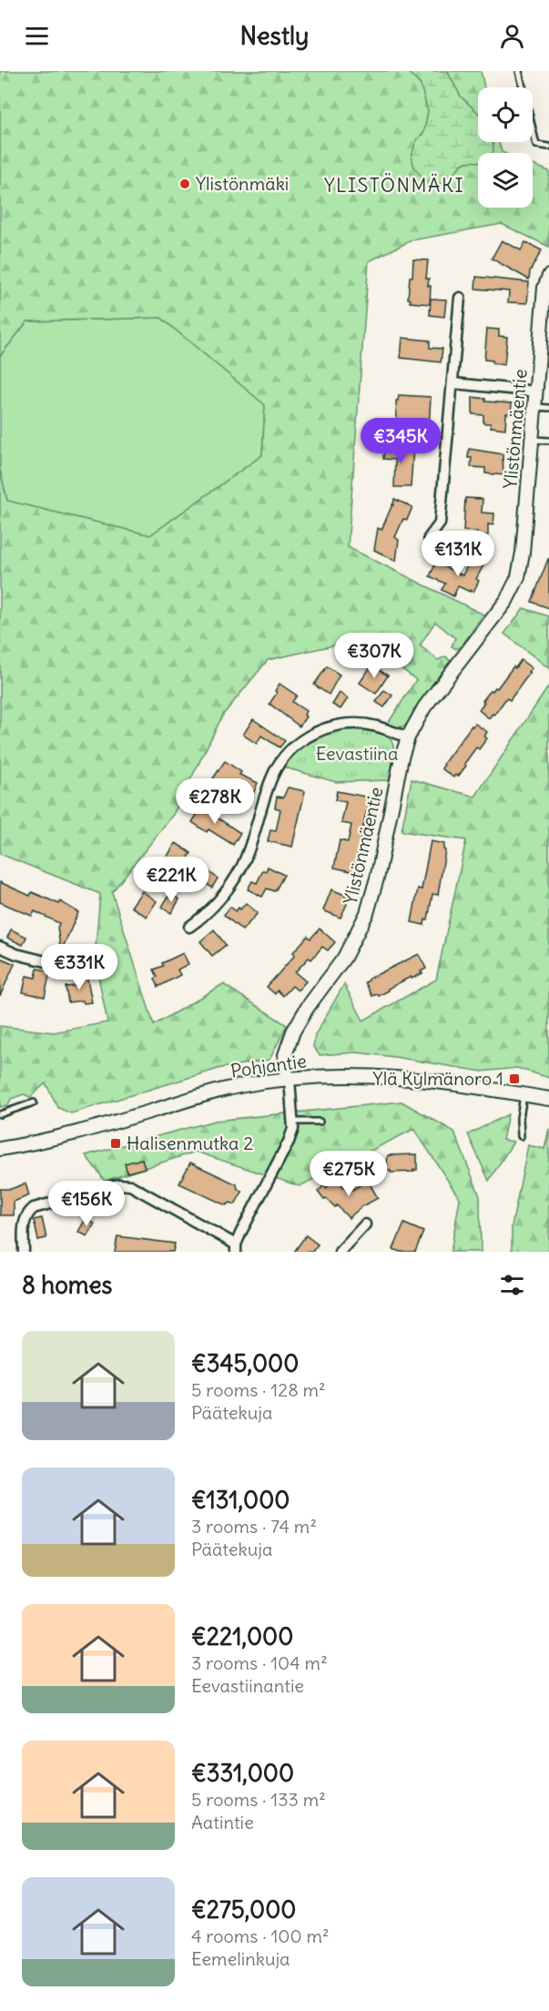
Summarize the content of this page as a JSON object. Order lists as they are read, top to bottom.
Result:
{
  "streets": {
    "street": ["Ylistönmäentie", "Pohjantie"]
  },
  "crossings": [
    ["Ylistönmäentie", "Pohjantie"]
  ],
  "districts": ["YLISTÖNMÄKI"],
  "parks": ["Eevastiina"],
  "places": {
    "other": ["Ylistönmäki"],
    "transit": ["Ylä Kylmänoro 1", "Halisenmutka 2"]
  },
  "page": {
    "header": "Nestly",
    "price": [
      "€345K",
      "€131K",
      "€307K",
      "€278K",
      "€221K",
      "€331K",
      "€275K",
      "€156K"
    ],
    "heading": "8 homes",
    "list": [
      {
        "name": "€345,000",
        "note": "5 rooms · 128 m² · Päätekuja"
      },
      {
        "name": "€131,000",
        "note": "3 rooms · 74 m² · Päätekuja"
      },
      {
        "name": "€221,000",
        "note": "3 rooms · 104 m² · Eevastiinantie"
      },
      {
        "name": "€331,000",
        "note": "5 rooms · 133 m² · Aatintie"
      },
      {
        "name": "€275,000",
        "note": "4 rooms · 100 m² · Eemelinkuja"
      }
    ]
  }
}
